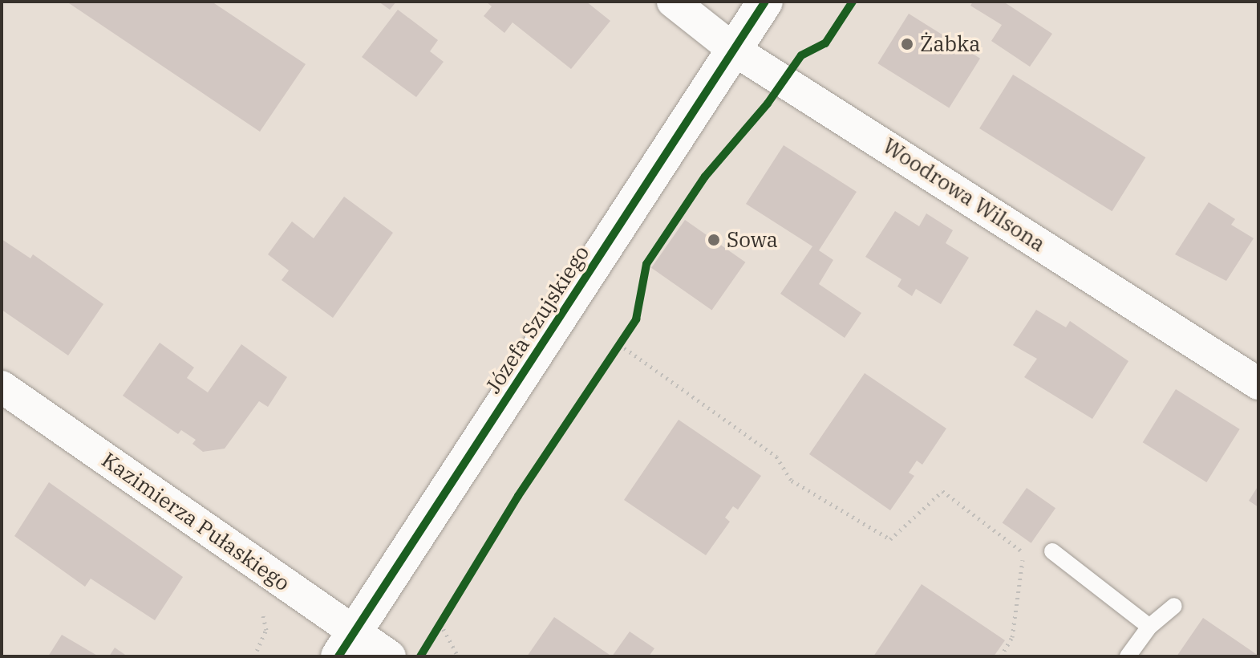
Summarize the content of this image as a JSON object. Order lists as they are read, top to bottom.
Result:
{
  "streets": {
    "street": ["Woodrowa Wilsona", "Józefa Szujskiego", "Kazimierza Pułaskiego"]
  },
  "crossings": [
    ["Woodrowa Wilsona", "Józefa Szujskiego"],
    ["Józefa Szujskiego", "Kazimierza Pułaskiego"]
  ],
  "places": ["Żabka", "Sowa"]
}
